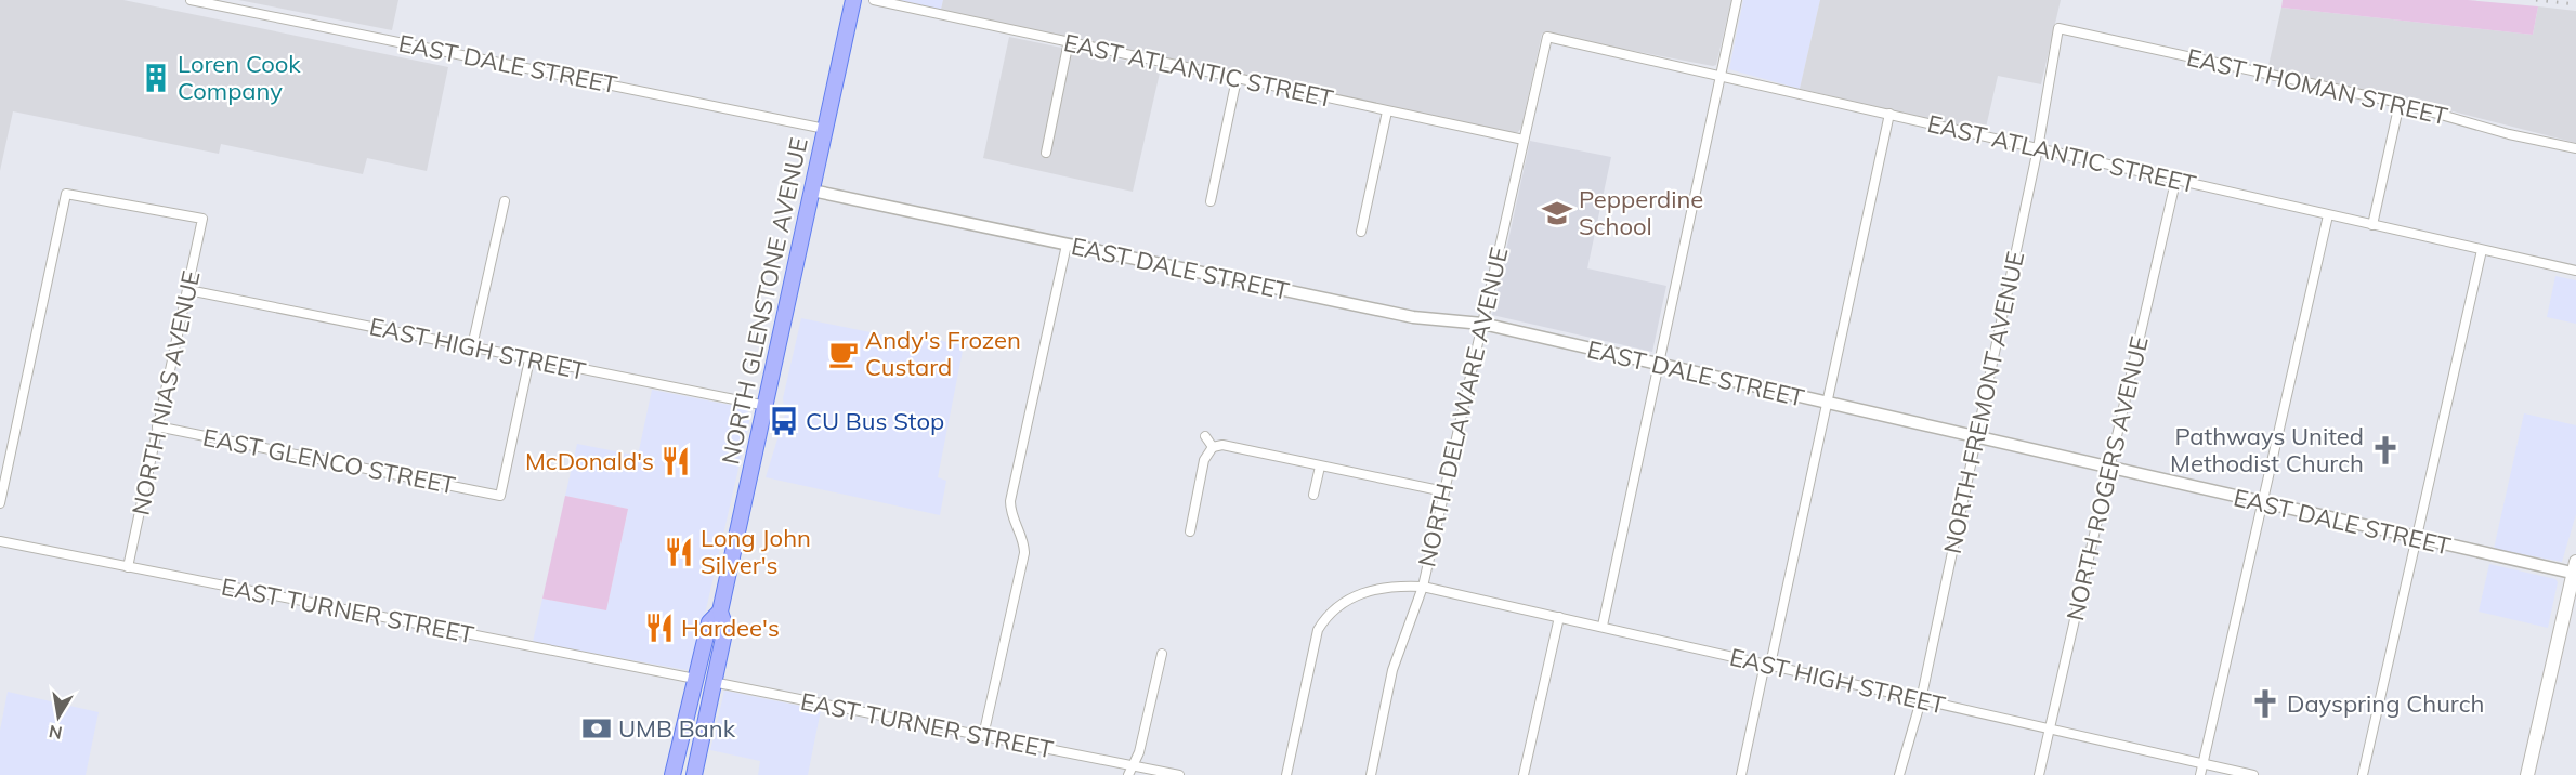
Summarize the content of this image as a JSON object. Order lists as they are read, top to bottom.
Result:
{
  "streets": {
    "main road": ["NORTH GLENSTONE AVENUE"],
    "street": [
      "EAST DALE STREET",
      "EAST ATLANTIC STREET",
      "EAST THOMAN STREET",
      "EAST HIGH STREET",
      "NORTH NIAS AVENUE",
      "NORTH FREMONT AVENUE",
      "NORTH DELAWARE AVENUE",
      "EAST GLENCO STREET",
      "NORTH ROGERS AVENUE",
      "EAST TURNER STREET"
    ]
  },
  "crossings": [
    ["EAST DALE STREET", "NORTH GLENSTONE AVENUE"],
    ["EAST DALE STREET", "NORTH FREMONT AVENUE"],
    ["EAST DALE STREET", "NORTH DELAWARE AVENUE"],
    ["EAST DALE STREET", "NORTH ROGERS AVENUE"],
    ["EAST ATLANTIC STREET", "NORTH FREMONT AVENUE"],
    ["EAST ATLANTIC STREET", "NORTH DELAWARE AVENUE"],
    ["EAST ATLANTIC STREET", "NORTH ROGERS AVENUE"],
    ["EAST THOMAN STREET", "NORTH FREMONT AVENUE"],
    ["NORTH GLENSTONE AVENUE", "EAST HIGH STREET"],
    ["NORTH GLENSTONE AVENUE", "EAST TURNER STREET"],
    ["EAST HIGH STREET", "NORTH NIAS AVENUE"],
    ["EAST HIGH STREET", "NORTH FREMONT AVENUE"],
    ["EAST HIGH STREET", "NORTH DELAWARE AVENUE"],
    ["EAST HIGH STREET", "EAST GLENCO STREET"],
    ["EAST HIGH STREET", "NORTH ROGERS AVENUE"],
    ["NORTH NIAS AVENUE", "EAST GLENCO STREET"],
    ["NORTH NIAS AVENUE", "EAST TURNER STREET"]
  ],
  "places": {
    "building": ["Loren Cook Company"],
    "school or university": ["Pepperdine School"],
    "cafe": ["Andy's Frozen Custard"],
    "bus stop": ["CU Bus Stop"],
    "church": ["Pathways United Methodist Church", "Dayspring Church"],
    "restaurant": ["McDonald's", "Long John Silver's", "Hardee's"],
    "bank": ["UMB Bank"]
  },
  "north": "bottom"
}
